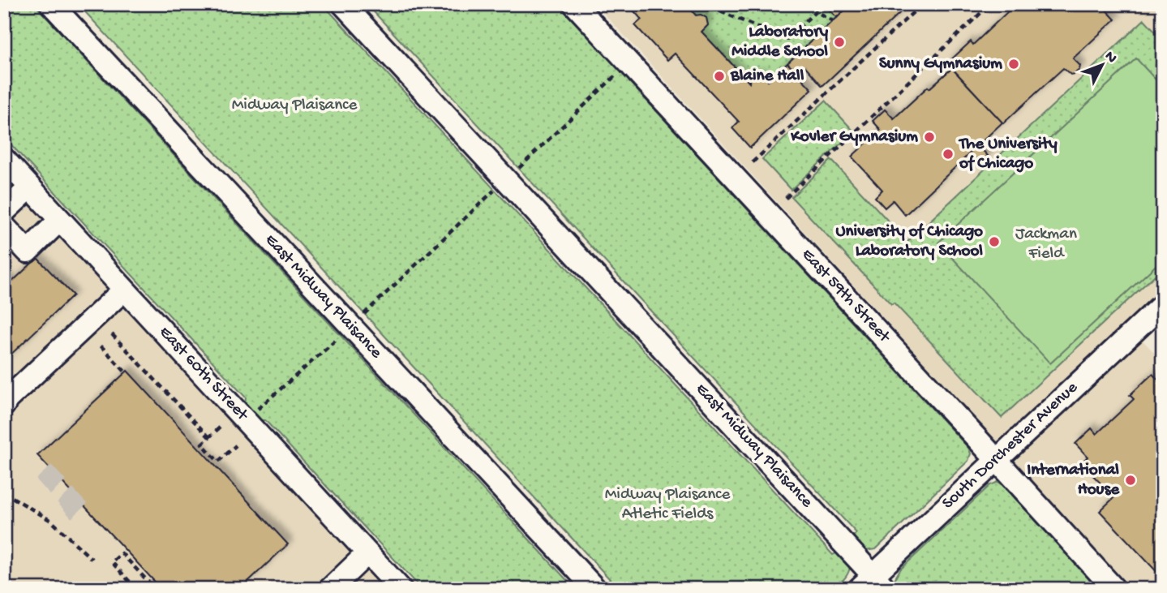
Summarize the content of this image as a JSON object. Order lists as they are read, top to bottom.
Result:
{
  "streets": {
    "street": [
      "East 59th Street",
      "East Midway Plaisance",
      "East 60th Street",
      "South Dorchester Avenue"
    ]
  },
  "crossings": [
    ["East 59th Street", "South Dorchester Avenue"],
    ["East Midway Plaisance", "South Dorchester Avenue"]
  ],
  "parks": ["Midway Plaisance", "Jackman Field", "Midway Plaisance Atletic Fields"],
  "places": [
    "Laboratory Middle School",
    "Sunny Gymnasium",
    "Blaine Hall",
    "Kovler Gymnasium",
    "The University of Chicago",
    "University of Chicago Laboratory School",
    "International House"
  ],
  "north": "top right"
}
